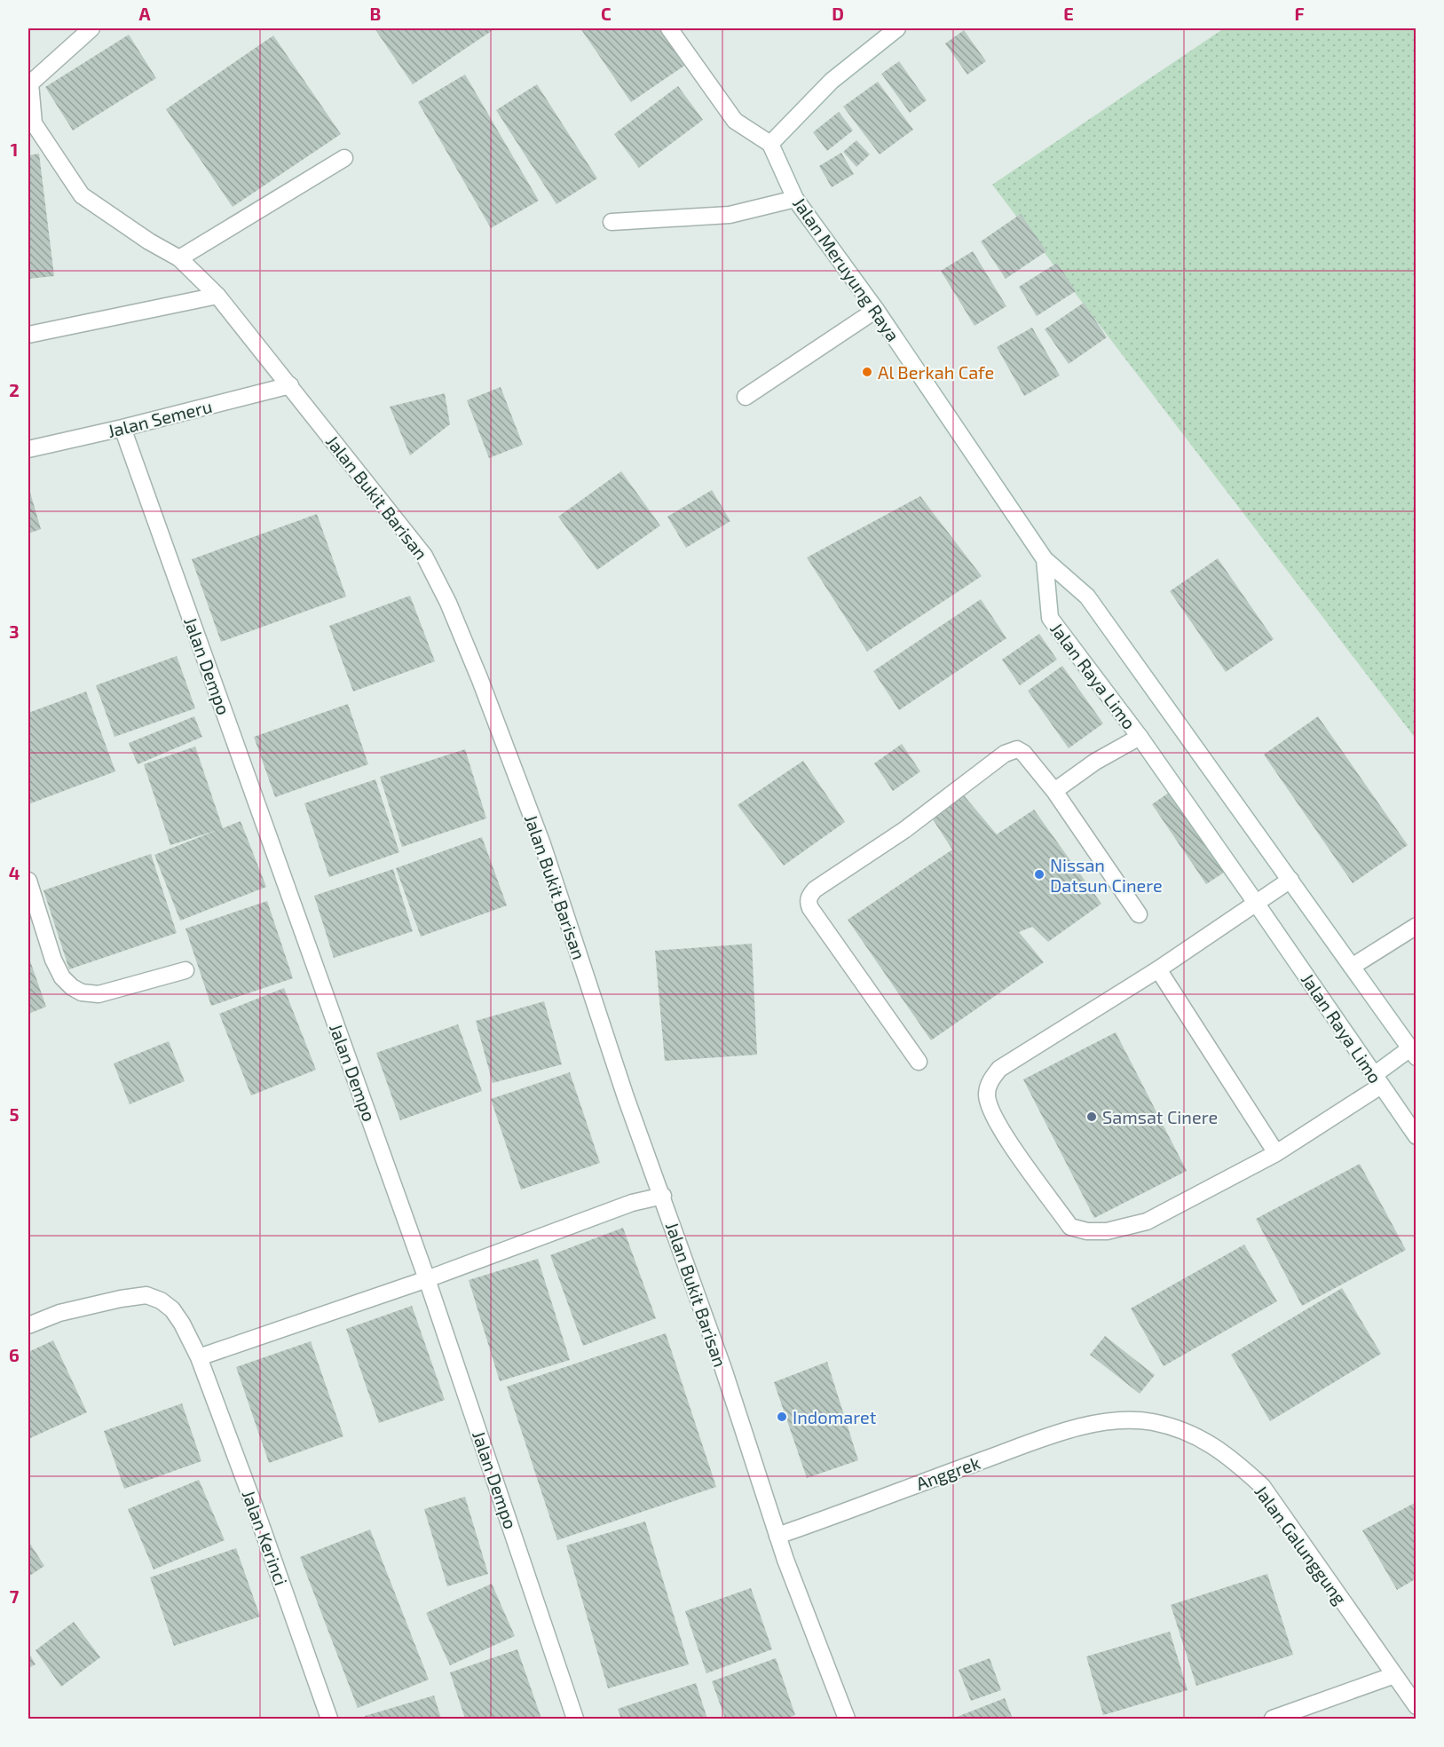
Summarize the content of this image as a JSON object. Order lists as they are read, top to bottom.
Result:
{
  "streets": {
    "street": [
      "Jalan Meruyung Raya",
      "Jalan Semeru",
      "Jalan Bukit Barisan",
      "Jalan Dempo",
      "Jalan Raya Limo",
      "Anggrek",
      "Jalan Kerinci",
      "Jalan Galunggung"
    ]
  },
  "crossings": [
    ["Jalan Meruyung Raya", "Jalan Raya Limo"],
    ["Jalan Semeru", "Jalan Bukit Barisan"],
    ["Jalan Semeru", "Jalan Dempo"],
    ["Jalan Bukit Barisan", "Anggrek"],
    ["Anggrek", "Jalan Galunggung"]
  ],
  "places": [
    "Al Berkah Cafe",
    "Nissan Datsun Cinere",
    "Samsat Cinere",
    "Indomaret"
  ],
  "grid": {
    "columns": [
      "A",
      "B",
      "C",
      "D",
      "E",
      "F"
    ],
    "rows": [
      "1",
      "2",
      "3",
      "4",
      "5",
      "6",
      "7"
    ]
  }
}
